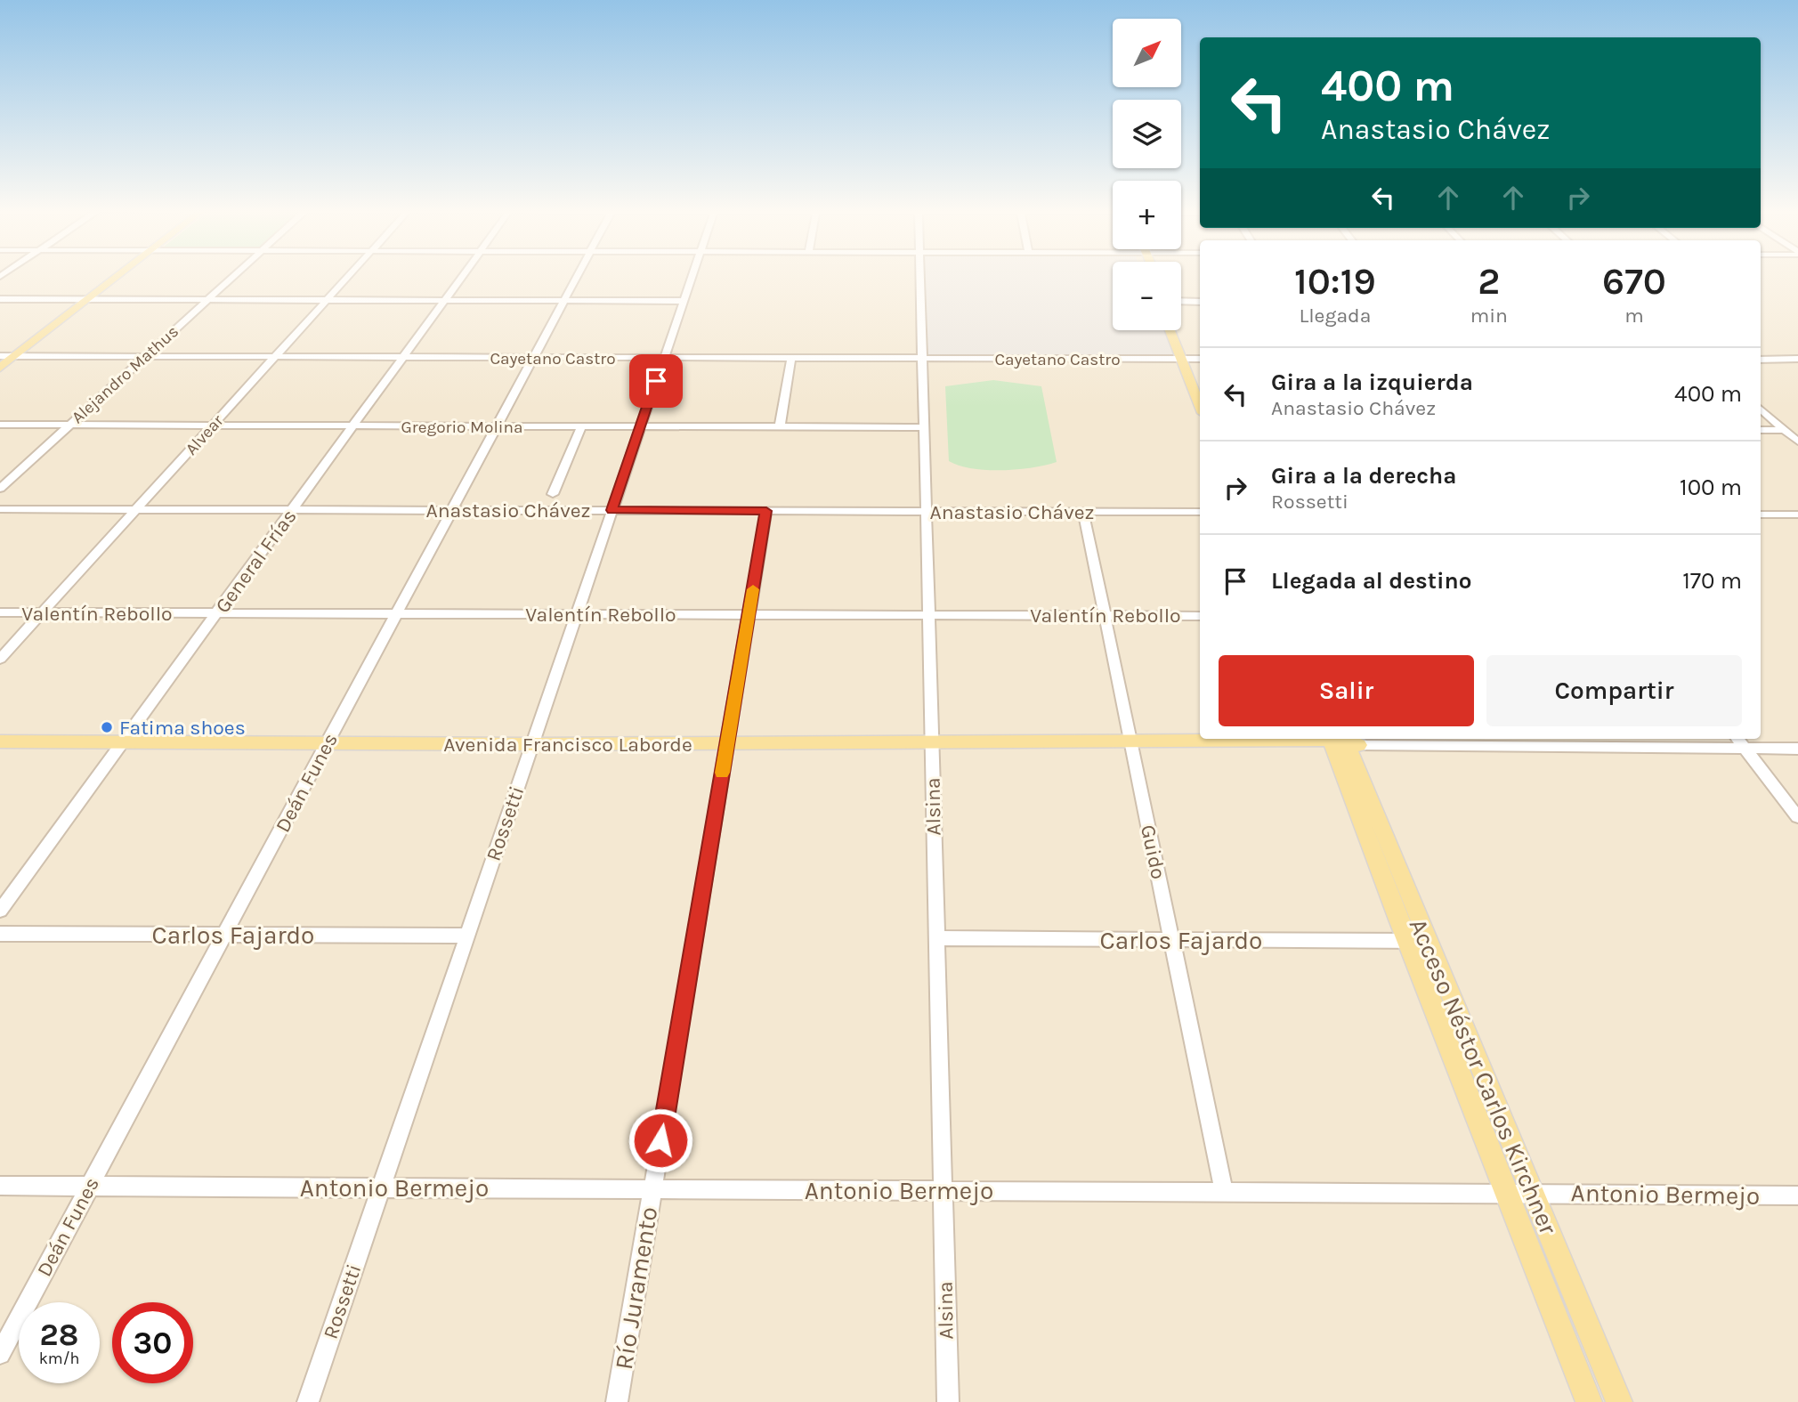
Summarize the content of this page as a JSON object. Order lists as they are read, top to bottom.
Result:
{
  "streets": {
    "main road": ["Avenida Francisco Laborde", "Acceso Néstor Carlos Kirchner"],
    "street": [
      "Cayetano Castro",
      "Alejandro Mathus",
      "Gregorio Molina",
      "Alvear",
      "Anastasio Chávez",
      "General Frías",
      "Valentín Rebollo",
      "Deán Funes",
      "Alsina",
      "Rossetti",
      "Guido",
      "Carlos Fajardo",
      "Antonio Bermejo",
      "Río Juramento"
    ]
  },
  "crossings": [
    ["Cayetano Castro", "Alejandro Mathus"],
    ["Cayetano Castro", "Alvear"],
    ["Cayetano Castro", "General Frías"],
    ["Cayetano Castro", "Deán Funes"],
    ["Cayetano Castro", "Alsina"],
    ["Cayetano Castro", "Rossetti"],
    ["Alejandro Mathus", "Gregorio Molina"],
    ["Gregorio Molina", "Alvear"],
    ["Gregorio Molina", "General Frías"],
    ["Gregorio Molina", "Deán Funes"],
    ["Gregorio Molina", "Alsina"],
    ["Gregorio Molina", "Rossetti"],
    ["Alvear", "Anastasio Chávez"],
    ["Alvear", "Valentín Rebollo"],
    ["Anastasio Chávez", "General Frías"],
    ["Anastasio Chávez", "Deán Funes"],
    ["Anastasio Chávez", "Alsina"],
    ["Anastasio Chávez", "Rossetti"],
    ["Anastasio Chávez", "Guido"],
    ["Anastasio Chávez", "Río Juramento"],
    ["General Frías", "Valentín Rebollo"],
    ["General Frías", "Avenida Francisco Laborde"],
    ["Valentín Rebollo", "Deán Funes"],
    ["Valentín Rebollo", "Alsina"],
    ["Valentín Rebollo", "Rossetti"],
    ["Valentín Rebollo", "Guido"],
    ["Valentín Rebollo", "Río Juramento"],
    ["Avenida Francisco Laborde", "Deán Funes"],
    ["Avenida Francisco Laborde", "Alsina"],
    ["Avenida Francisco Laborde", "Rossetti"],
    ["Avenida Francisco Laborde", "Guido"],
    ["Avenida Francisco Laborde", "Acceso Néstor Carlos Kirchner"],
    ["Avenida Francisco Laborde", "Río Juramento"],
    ["Deán Funes", "Carlos Fajardo"],
    ["Deán Funes", "Antonio Bermejo"],
    ["Alsina", "Carlos Fajardo"],
    ["Alsina", "Antonio Bermejo"],
    ["Rossetti", "Carlos Fajardo"],
    ["Rossetti", "Antonio Bermejo"],
    ["Guido", "Carlos Fajardo"],
    ["Guido", "Antonio Bermejo"],
    ["Carlos Fajardo", "Acceso Néstor Carlos Kirchner"],
    ["Acceso Néstor Carlos Kirchner", "Antonio Bermejo"],
    ["Antonio Bermejo", "Río Juramento"]
  ],
  "places": ["Fatima shoes"],
  "north": "top right",
  "page": {
    "map_buttons": ["+", "−"],
    "turn": ["400 m", "Anastasio Chávez"],
    "eta": [
      "10:19",
      "Llegada",
      "2",
      "min",
      "670",
      "m"
    ],
    "list": [
      {
        "name": "Gira a la izquierda",
        "note": "Anastasio Chávez",
        "value": "400 m"
      },
      {
        "name": "Gira a la derecha",
        "note": "Rossetti",
        "value": "100 m"
      },
      {
        "name": "Llegada al destino",
        "value": "170 m"
      }
    ],
    "buttons": ["Salir", "Compartir"],
    "speed": "28 km/h",
    "limit": "30"
  }
}
